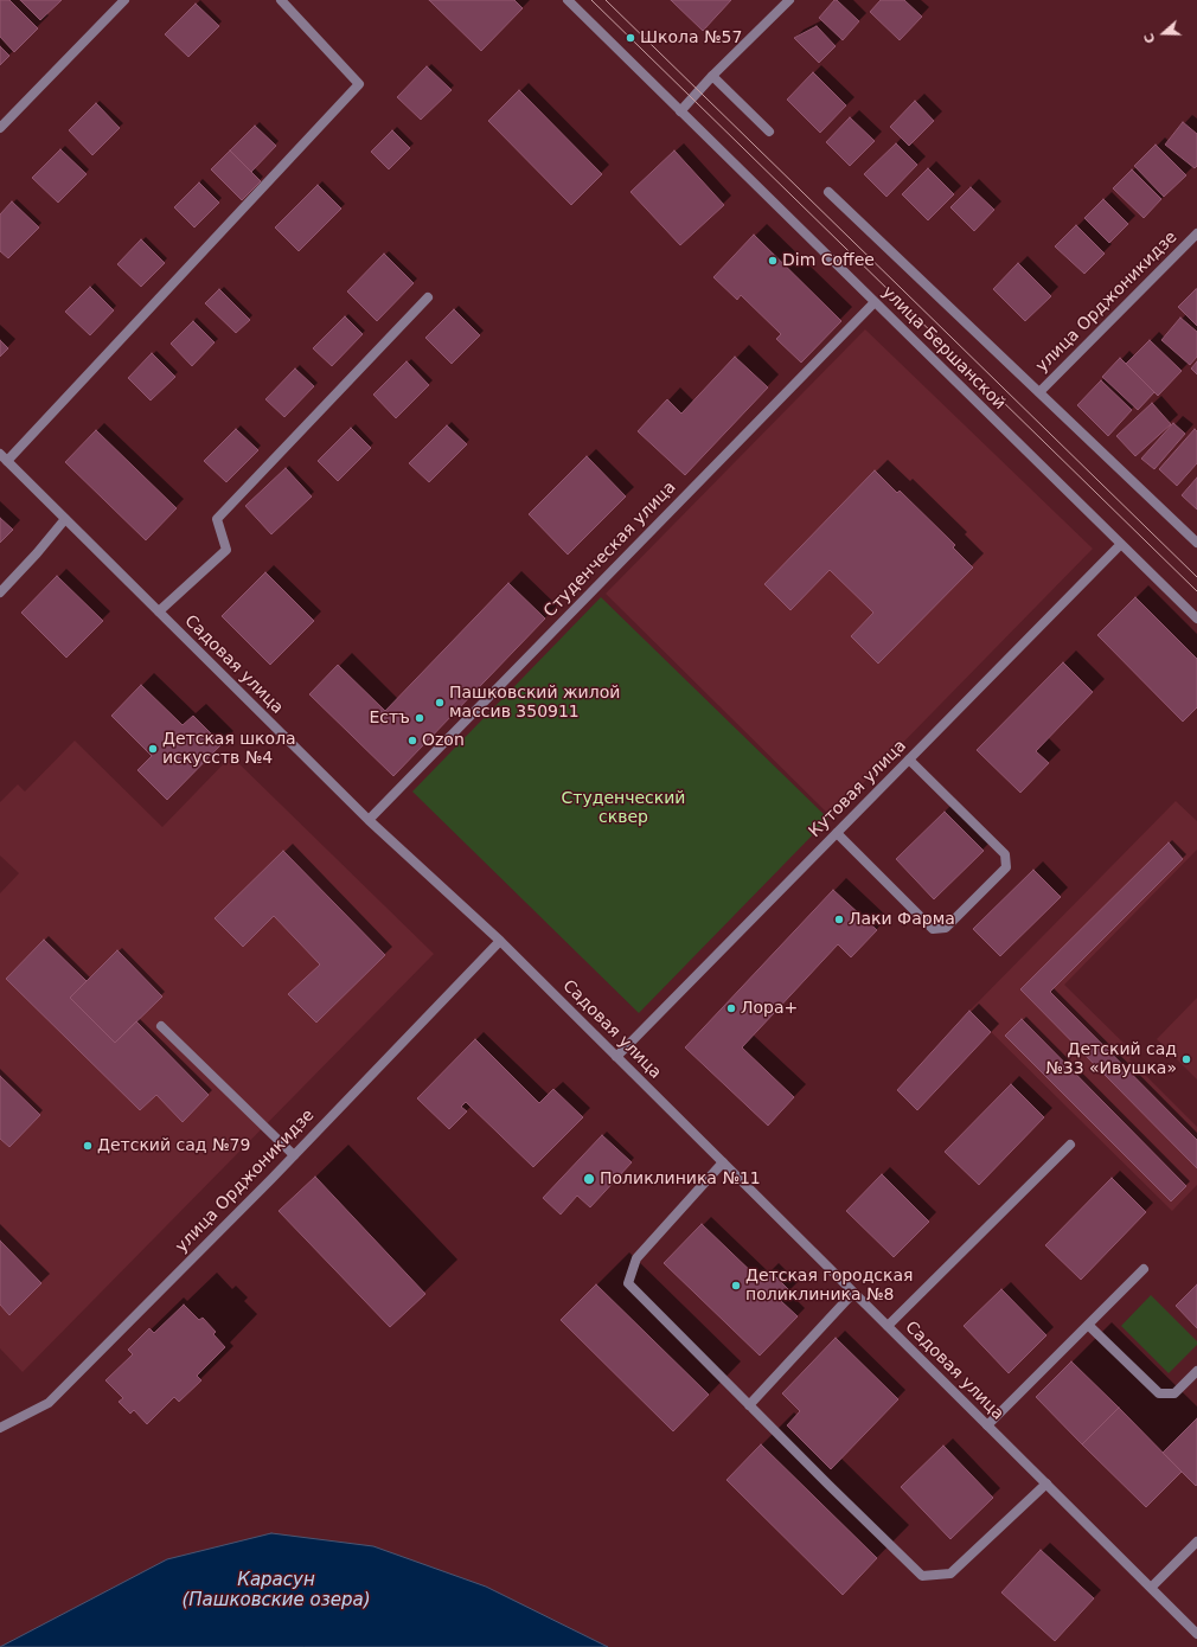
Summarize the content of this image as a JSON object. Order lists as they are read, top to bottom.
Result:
{
  "streets": {
    "street": [
      "улица Орджоникидзе",
      "улица Бершанской",
      "Студенческая улица",
      "Садовая улица",
      "Кутовая улица"
    ]
  },
  "crossings": [
    ["улица Орджоникидзе", "Садовая улица"],
    ["улица Бершанской", "Студенческая улица"],
    ["улица Бершанской", "Кутовая улица"],
    ["Студенческая улица", "Садовая улица"],
    ["Садовая улица", "Кутовая улица"]
  ],
  "water": ["Карасун (Пашковские озера)"],
  "parks": ["Студенческий сквер"],
  "places": [
    "Школа №57",
    "Dim Coffee",
    "Пашковский жилой массив 350911",
    "Естъ",
    "Ozon",
    "Детская школа искусств №4",
    "Лаки Фарма",
    "Лора+",
    "Детский сад №33 «Ивушка»",
    "Детский сад №79",
    "Поликлиника №11",
    "Детская городская поликлиника №8"
  ],
  "north": "left"
}
